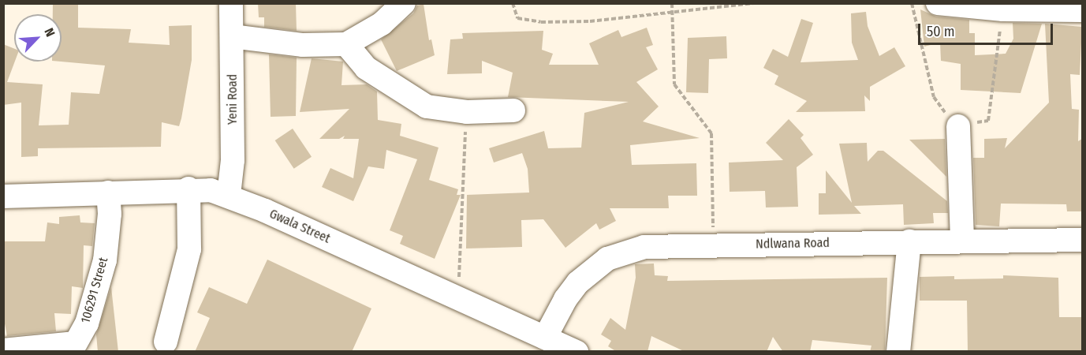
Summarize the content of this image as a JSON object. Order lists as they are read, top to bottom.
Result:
{
  "streets": {
    "street": [
      "Yeni Road",
      "Gwala Street",
      "Ndlwana Road",
      "106291 Street"
    ]
  },
  "crossings": [
    ["Yeni Road", "Gwala Street"],
    ["Gwala Street", "Ndlwana Road"],
    ["Gwala Street", "106291 Street"]
  ],
  "scale_bar": "50 m",
  "north": "top right"
}
